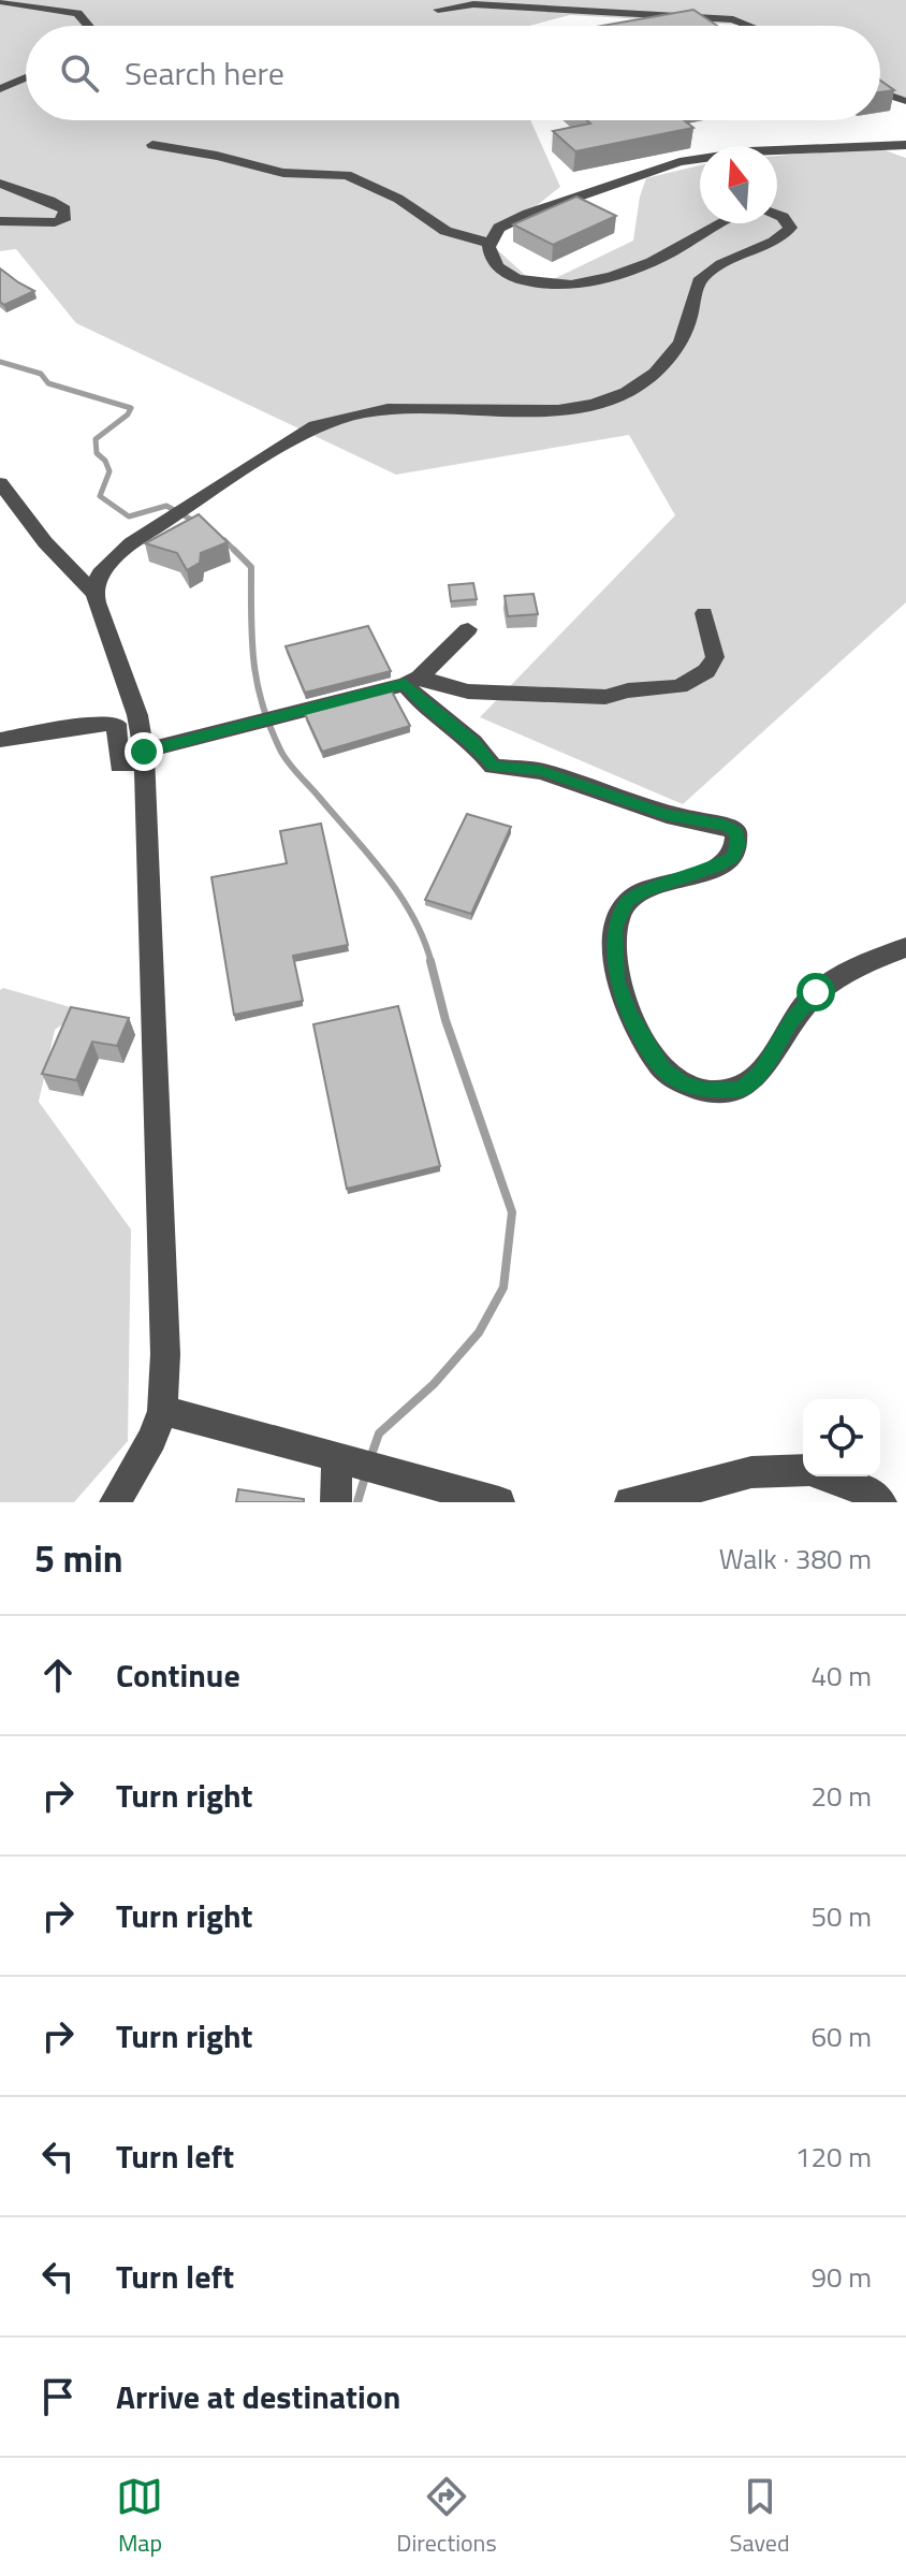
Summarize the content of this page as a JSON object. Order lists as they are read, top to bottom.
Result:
{
  "north": "top",
  "page": {
    "search": "Search here",
    "heading": ["5 min", "Walk · 380 m"],
    "list": [
      ["Continue", "40 m"],
      ["Turn right", "20 m"],
      ["Turn right", "50 m"],
      ["Turn right", "60 m"],
      ["Turn left", "120 m"],
      ["Turn left", "90 m"],
      "Arrive at destination"
    ],
    "nav": ["Map", "Directions", "Saved"]
  }
}
